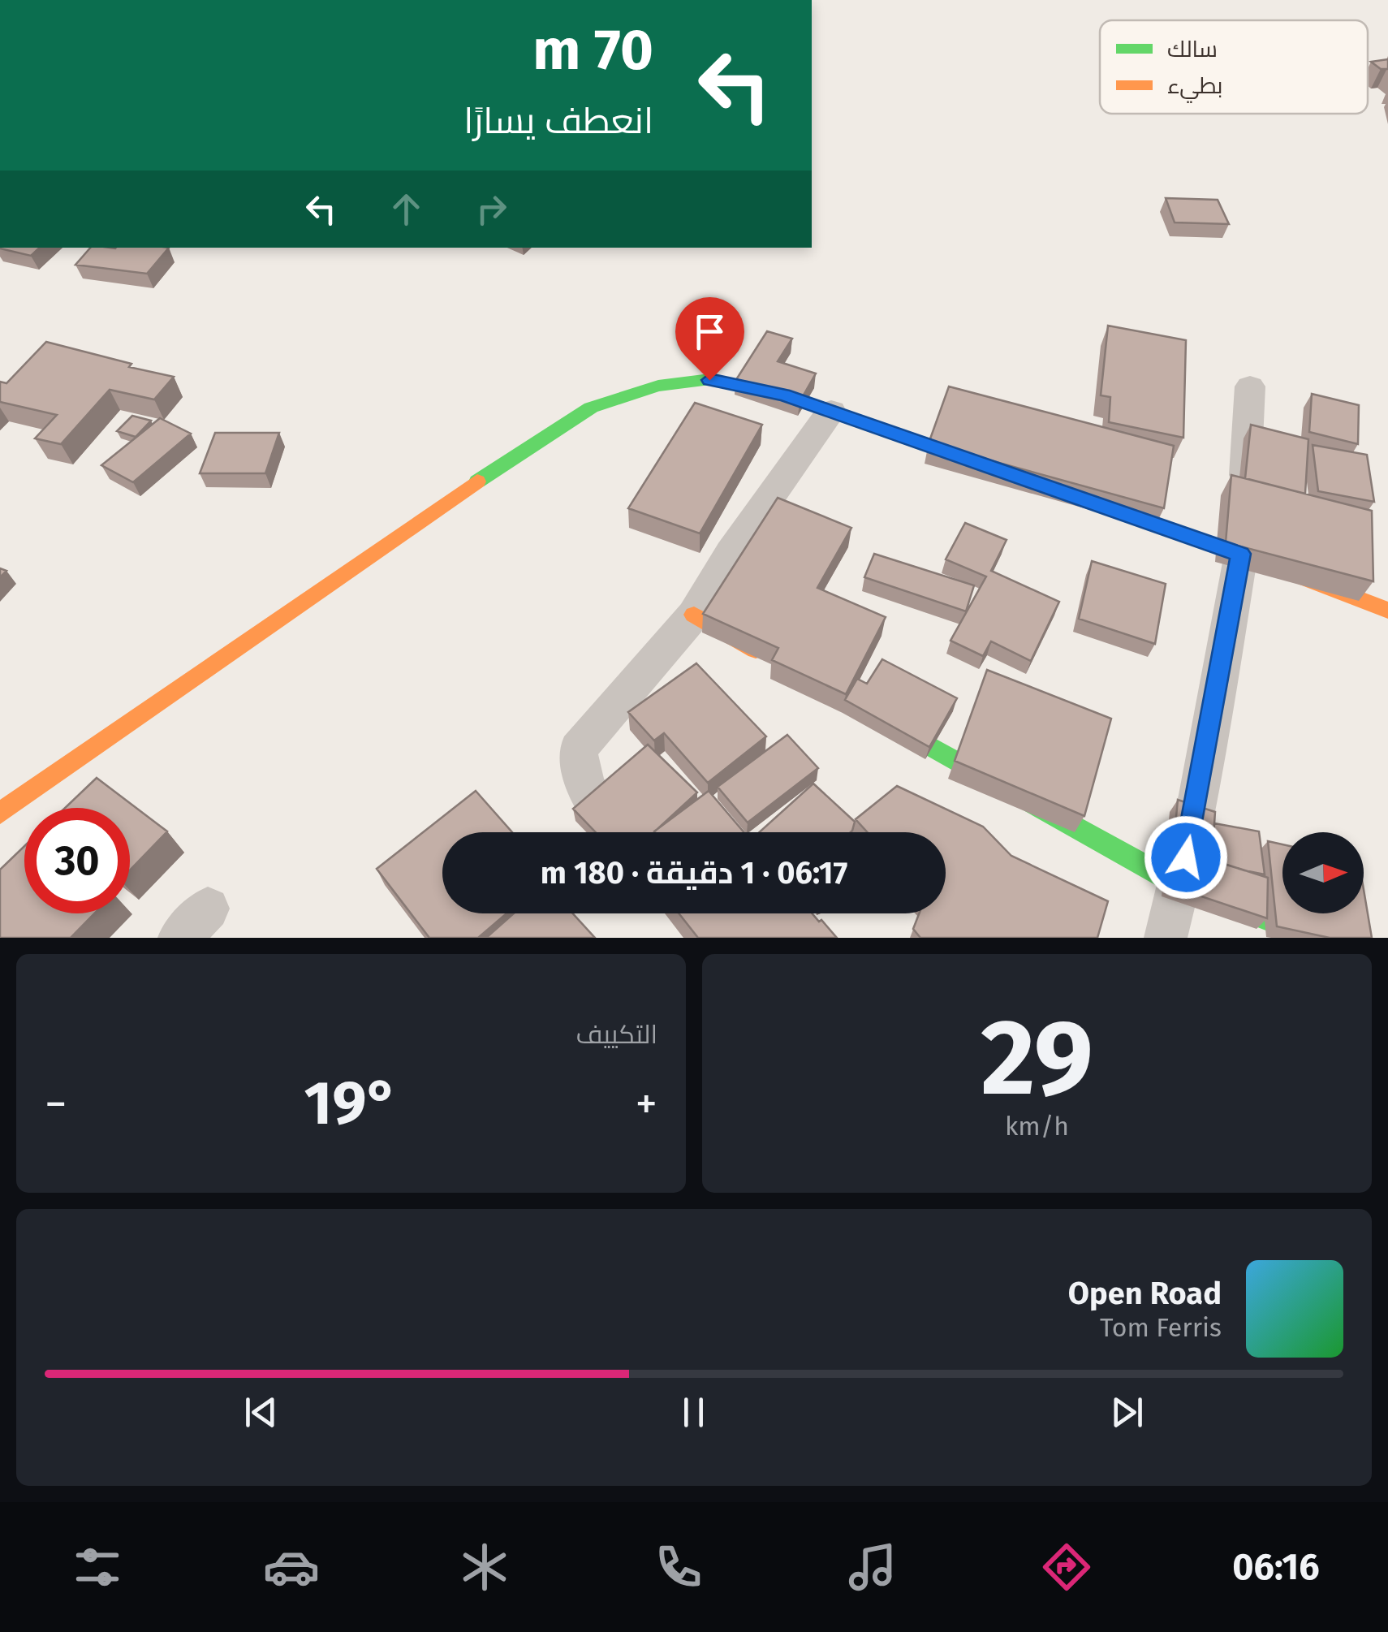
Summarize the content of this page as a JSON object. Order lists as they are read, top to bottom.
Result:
{
  "legend": ["سالك", "بطيء"],
  "north": "right",
  "page": {
    "turn": ["70 m", "انعطف يسارًا"],
    "limit": "30",
    "trip": "06:17 · 1 دقيقة · 180 m",
    "tile": [
      ["29", "km/h"],
      "التكييف"
    ],
    "heat": ["−", "19°", "+"],
    "song": ["Open Road", "Tom Ferris"],
    "tabs": "06:16"
  }
}
